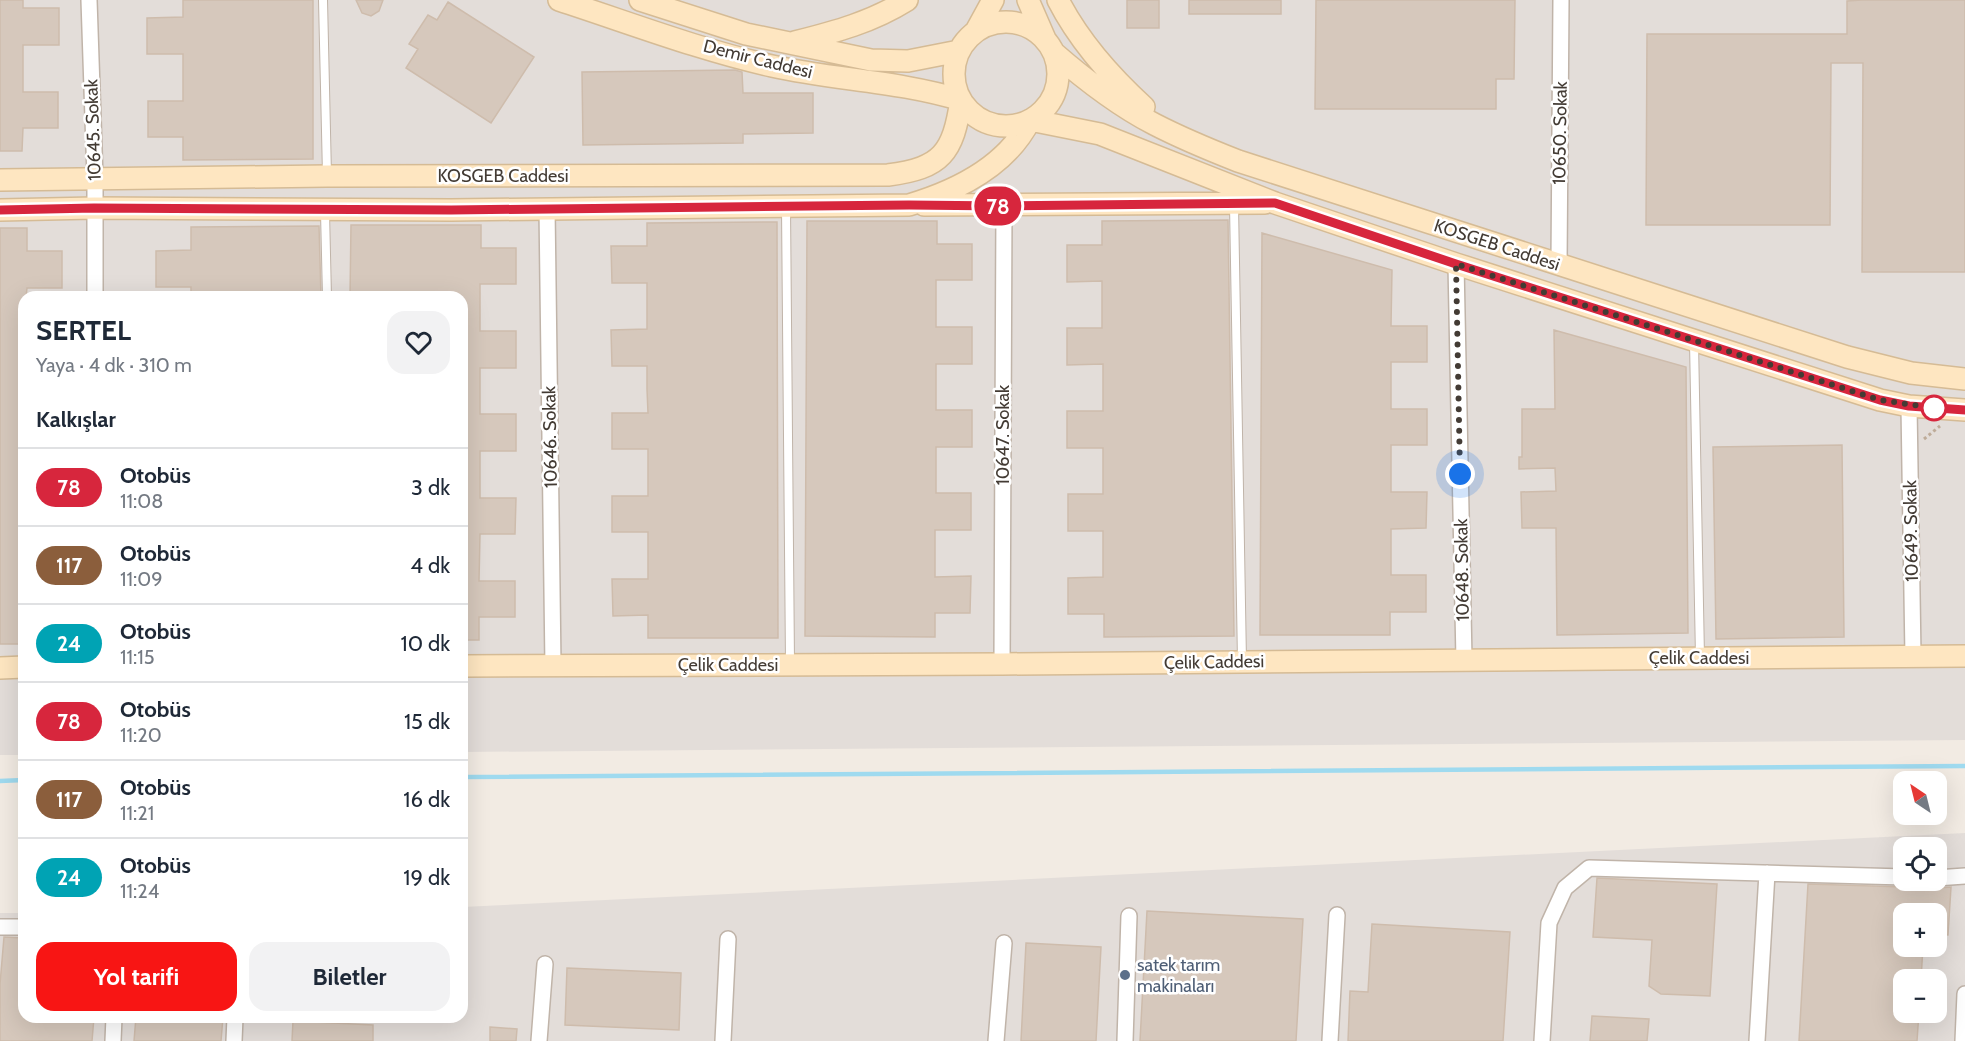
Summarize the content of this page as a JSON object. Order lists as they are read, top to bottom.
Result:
{
  "streets": {
    "main road": ["Demir Caddesi", "KOSGEB Caddesi", "Çelik Caddesi"],
    "street": [
      "10645. Sokak",
      "10650. Sokak",
      "10647. Sokak",
      "10646. Sokak",
      "10649. Sokak",
      "10648. Sokak"
    ]
  },
  "crossings": [
    ["Demir Caddesi", "KOSGEB Caddesi"],
    ["10645. Sokak", "KOSGEB Caddesi"],
    ["10650. Sokak", "KOSGEB Caddesi"],
    ["KOSGEB Caddesi", "10647. Sokak"],
    ["KOSGEB Caddesi", "10646. Sokak"],
    ["KOSGEB Caddesi", "10649. Sokak"],
    ["KOSGEB Caddesi", "10648. Sokak"],
    ["10647. Sokak", "Çelik Caddesi"],
    ["10646. Sokak", "Çelik Caddesi"],
    ["10649. Sokak", "Çelik Caddesi"],
    ["10648. Sokak", "Çelik Caddesi"]
  ],
  "places": ["satek tarım makinaları"],
  "lines": ["bus line 78"],
  "north": "top left",
  "page": {
    "on_map": "78",
    "heading": [
      ["SERTEL", "Yaya · 4 dk · 310 m"],
      "Kalkışlar"
    ],
    "list": [
      {
        "mark": "78",
        "name": "Otobüs",
        "note": "11:08",
        "value": "3 dk"
      },
      {
        "mark": "117",
        "name": "Otobüs",
        "note": "11:09",
        "value": "4 dk"
      },
      {
        "mark": "24",
        "name": "Otobüs",
        "note": "11:15",
        "value": "10 dk"
      },
      {
        "mark": "78",
        "name": "Otobüs",
        "note": "11:20",
        "value": "15 dk"
      },
      {
        "mark": "117",
        "name": "Otobüs",
        "note": "11:21",
        "value": "16 dk"
      },
      {
        "mark": "24",
        "name": "Otobüs",
        "note": "11:24",
        "value": "19 dk"
      }
    ],
    "map_buttons": ["+", "−"],
    "buttons": ["Yol tarifi", "Biletler"]
  }
}
